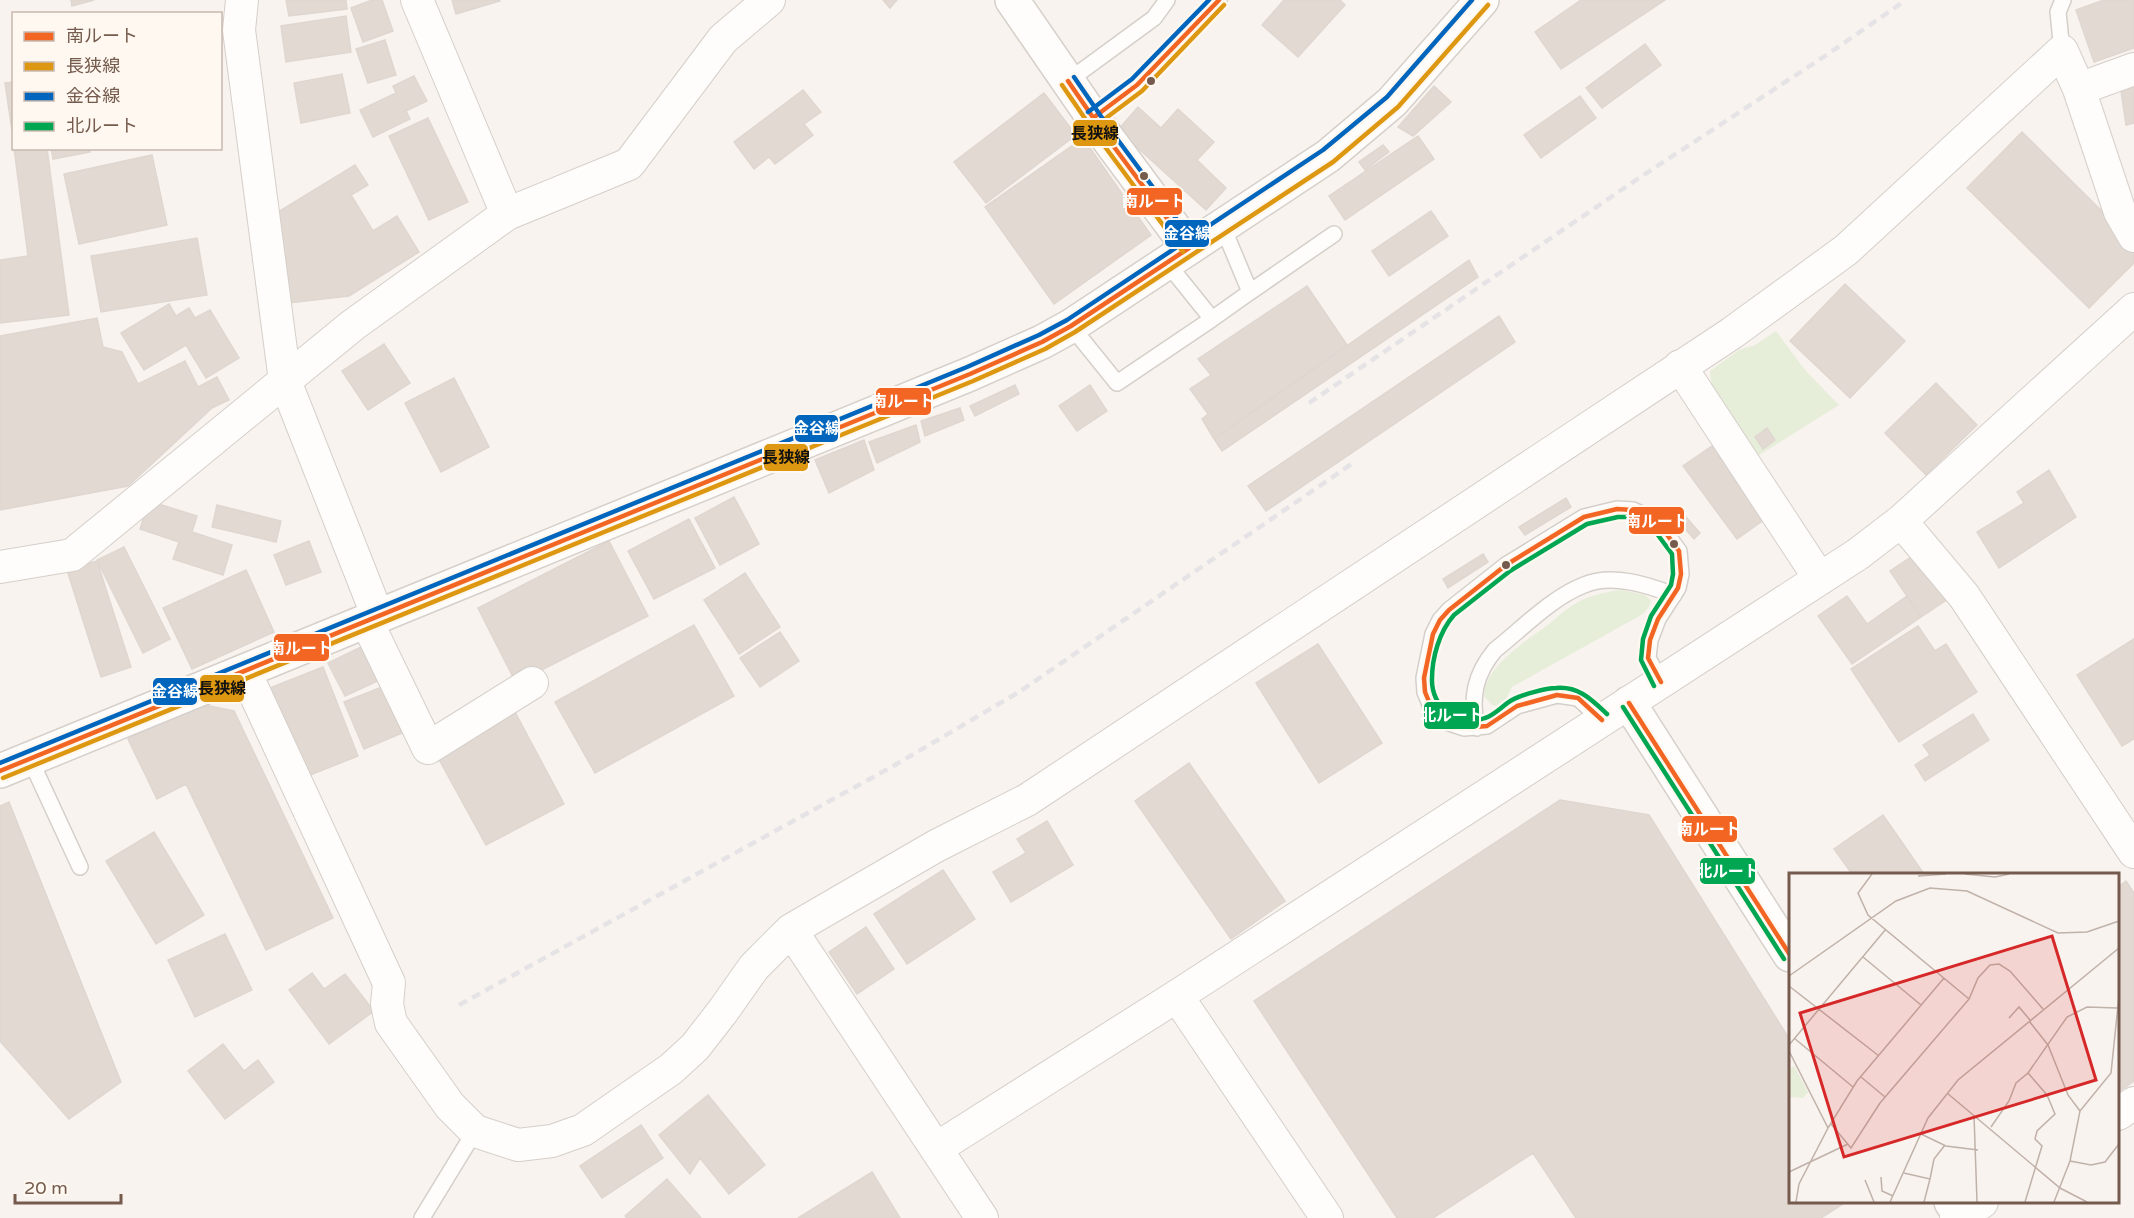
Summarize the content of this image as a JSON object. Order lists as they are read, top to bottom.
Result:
{
  "lines": [
    "transit line 南ルート",
    "transit line 金谷線",
    "transit line 長狭線",
    "transit line 北ルート"
  ],
  "legend": [
    "南ルート",
    "長狭線",
    "金谷線",
    "北ルート"
  ],
  "scale_bar": "20 m"
}
